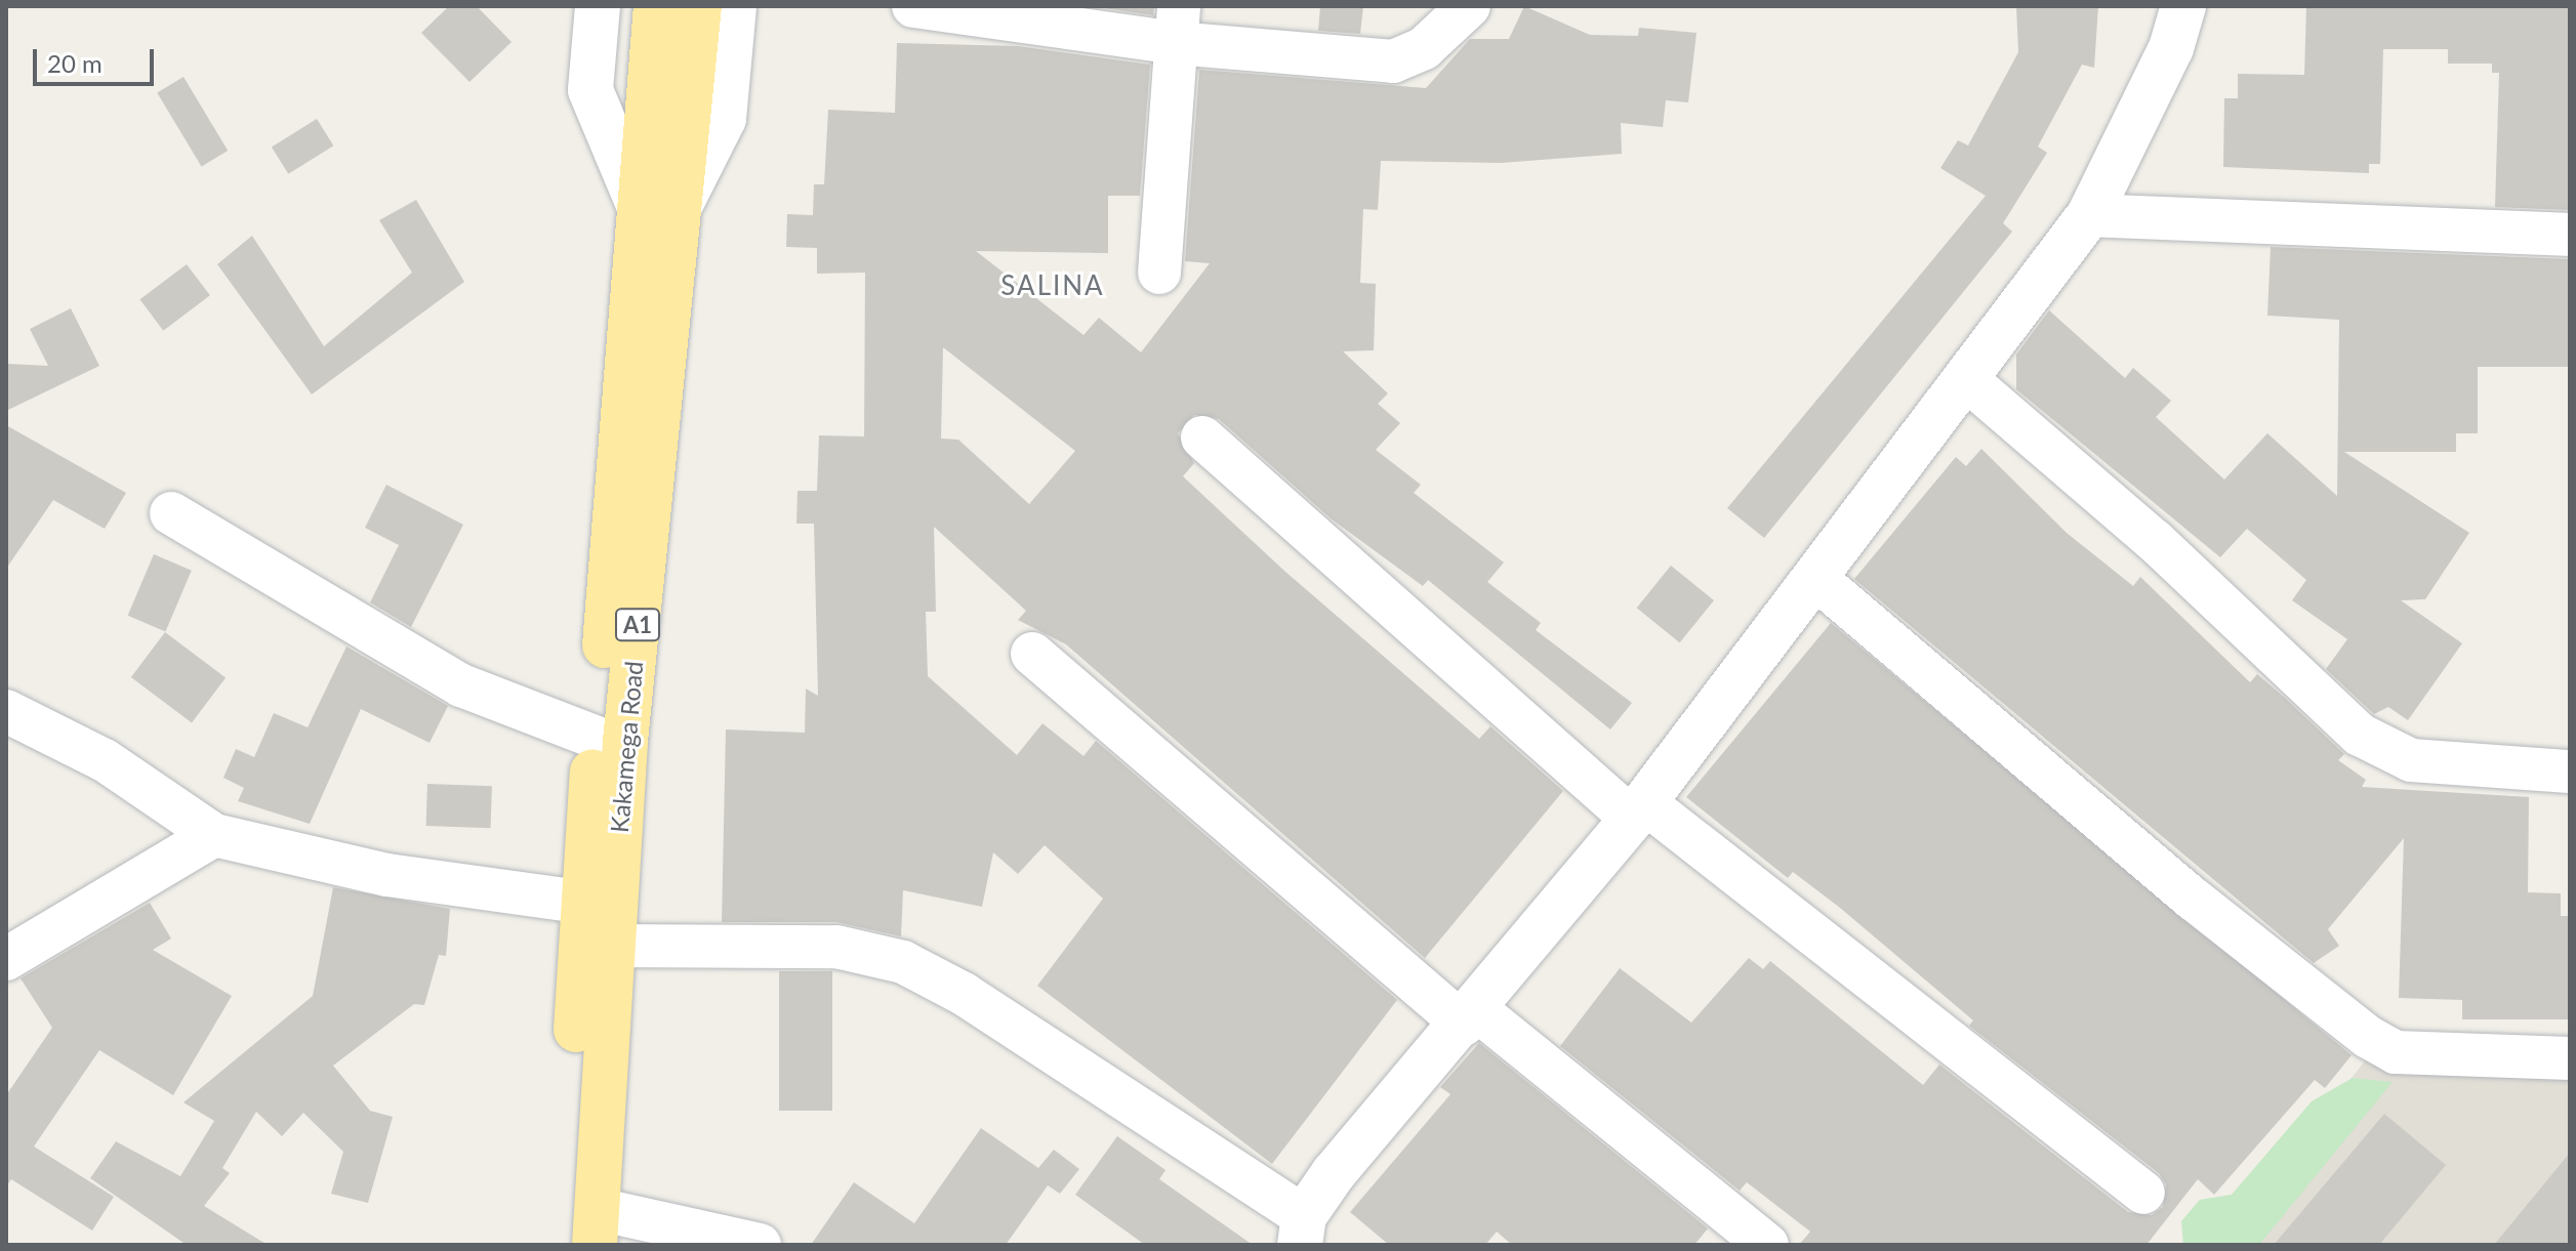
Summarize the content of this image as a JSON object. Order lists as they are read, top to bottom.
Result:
{
  "streets": {
    "highway": ["A1", "Kakamega Road"]
  },
  "districts": ["SALINA"],
  "scale_bar": "20 m"
}
